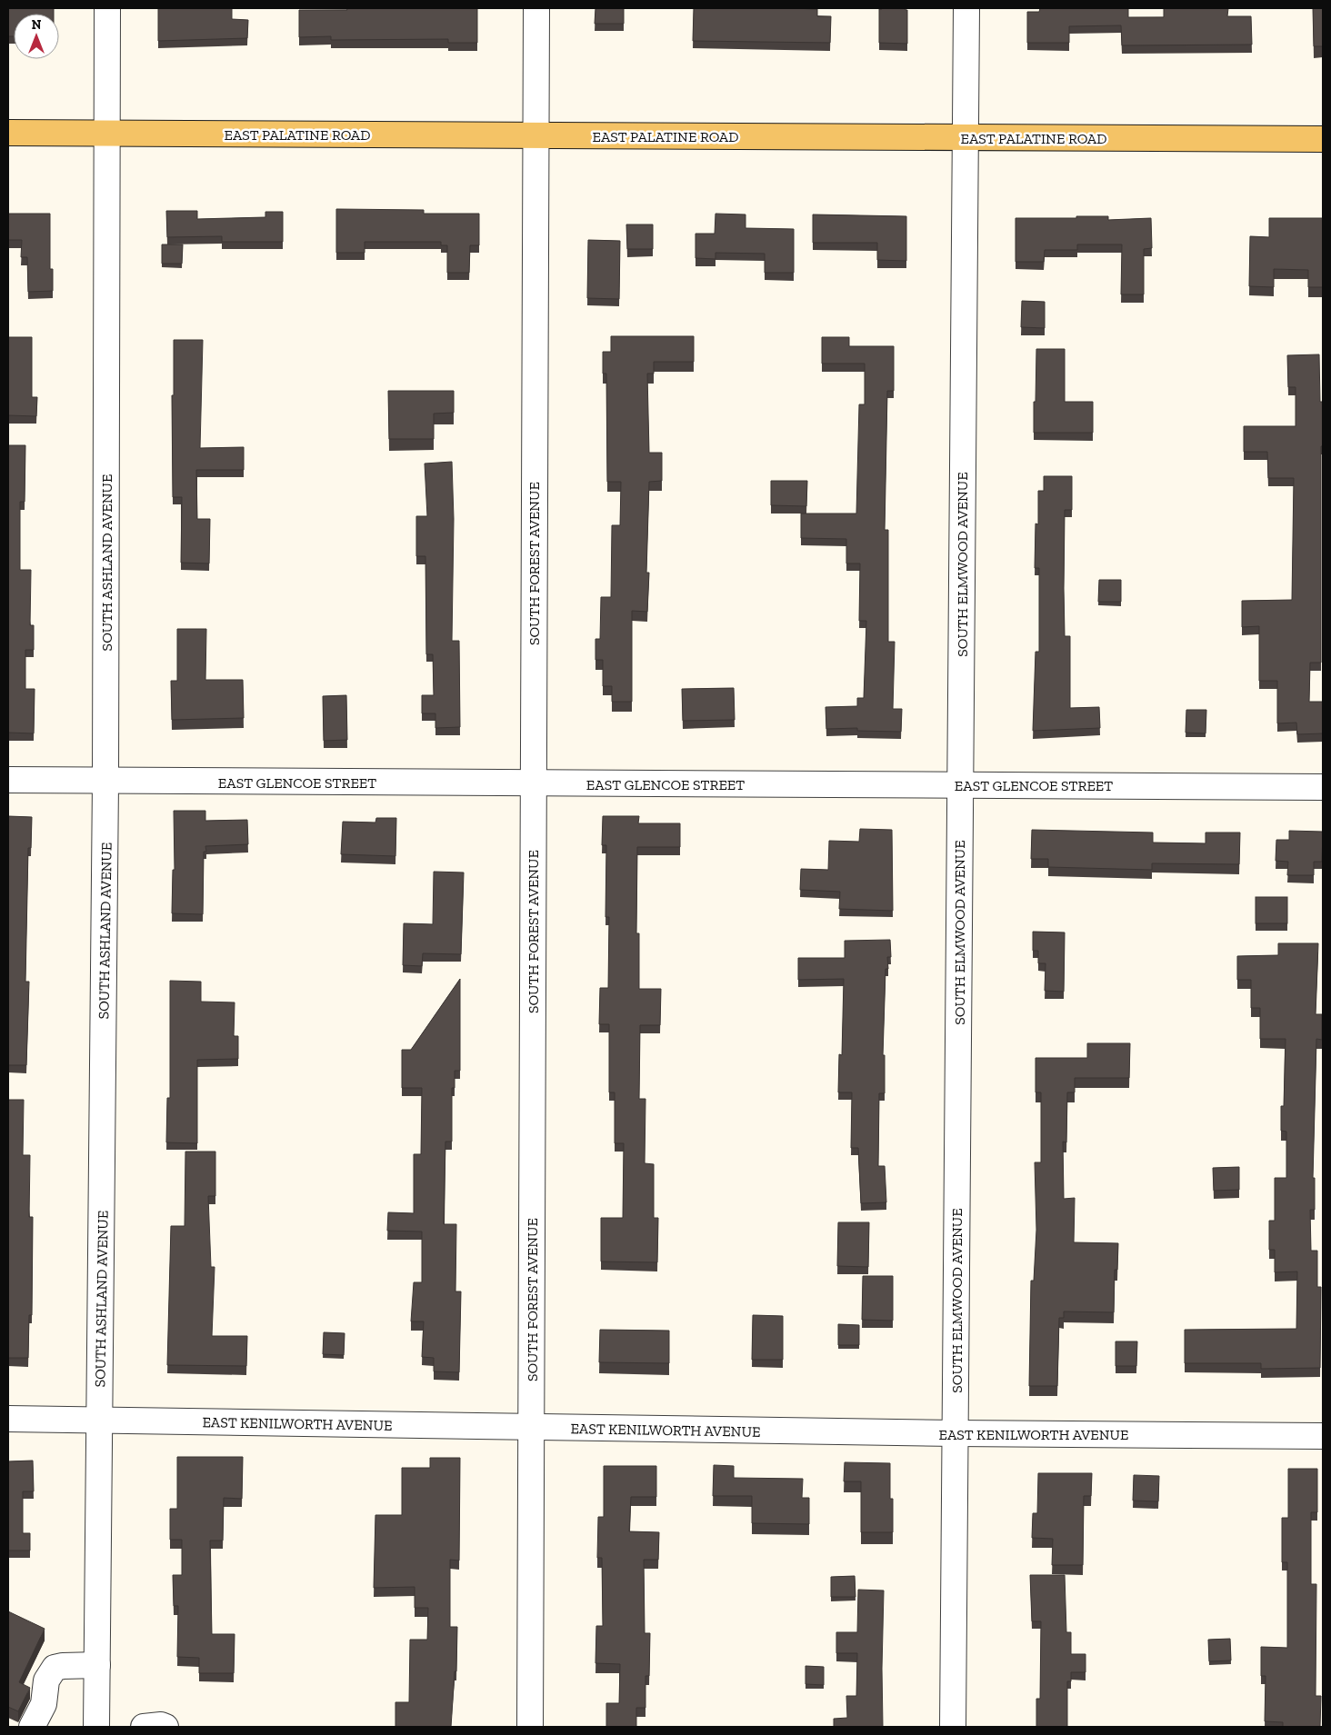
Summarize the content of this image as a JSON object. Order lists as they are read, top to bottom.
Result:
{
  "streets": {
    "main road": ["EAST PALATINE ROAD"],
    "street": [
      "SOUTH ASHLAND AVENUE",
      "SOUTH FOREST AVENUE",
      "SOUTH ELMWOOD AVENUE",
      "EAST GLENCOE STREET",
      "EAST KENILWORTH AVENUE"
    ]
  },
  "crossings": [
    ["EAST PALATINE ROAD", "SOUTH ASHLAND AVENUE"],
    ["EAST PALATINE ROAD", "SOUTH FOREST AVENUE"],
    ["EAST PALATINE ROAD", "SOUTH ELMWOOD AVENUE"],
    ["SOUTH ASHLAND AVENUE", "EAST GLENCOE STREET"],
    ["SOUTH ASHLAND AVENUE", "EAST KENILWORTH AVENUE"],
    ["SOUTH FOREST AVENUE", "EAST GLENCOE STREET"],
    ["SOUTH FOREST AVENUE", "EAST KENILWORTH AVENUE"],
    ["SOUTH ELMWOOD AVENUE", "EAST GLENCOE STREET"],
    ["SOUTH ELMWOOD AVENUE", "EAST KENILWORTH AVENUE"]
  ],
  "north": "top"
}
